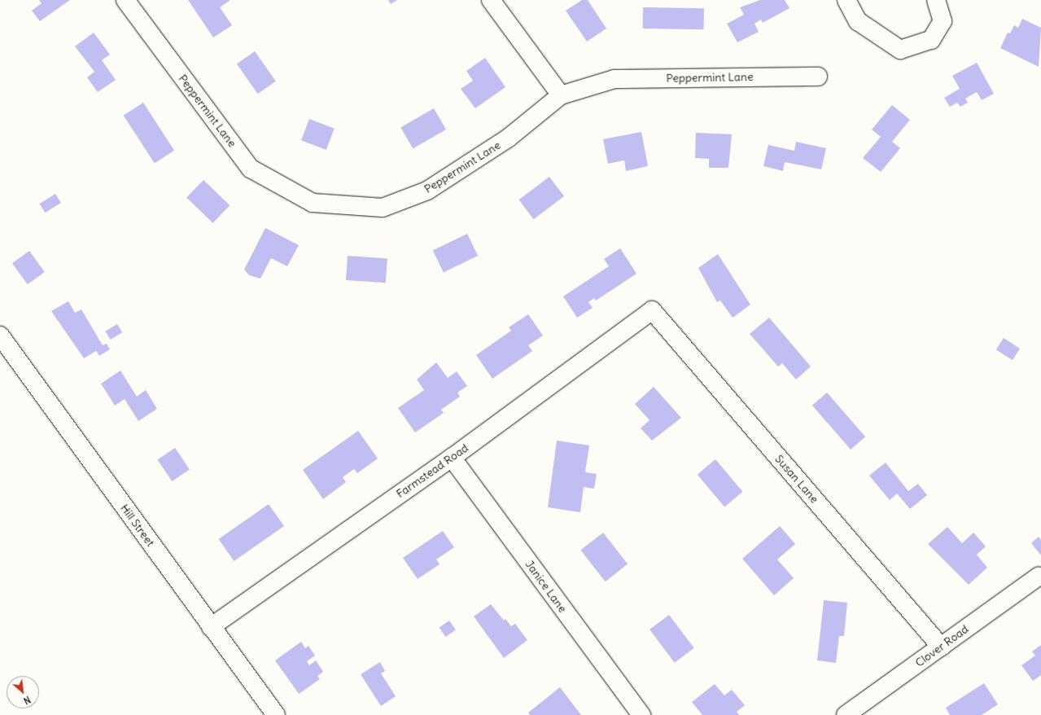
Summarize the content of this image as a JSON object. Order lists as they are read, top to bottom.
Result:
{
  "streets": {
    "street": [
      "Peppermint Lane",
      "Farmstead Road",
      "Susan Lane",
      "Hill Street",
      "Janice Lane",
      "Clover Road"
    ]
  },
  "crossings": [
    ["Farmstead Road", "Susan Lane"],
    ["Farmstead Road", "Hill Street"],
    ["Farmstead Road", "Janice Lane"],
    ["Susan Lane", "Clover Road"]
  ],
  "north": "bottom right"
}
